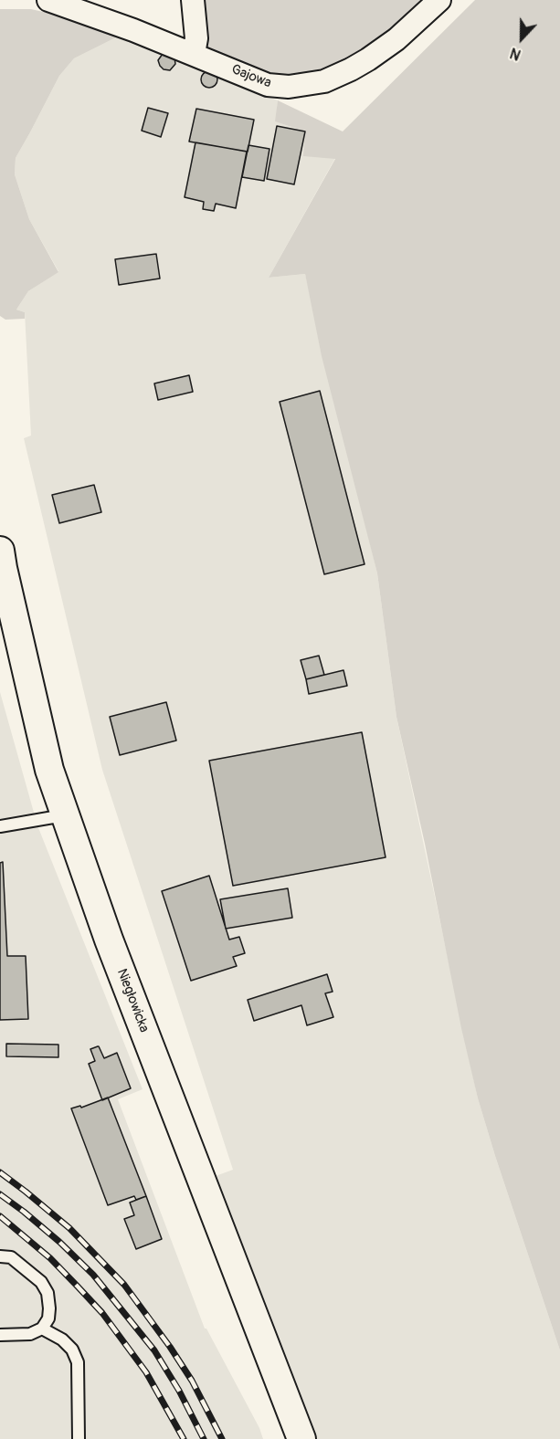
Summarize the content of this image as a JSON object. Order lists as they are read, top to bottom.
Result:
{
  "streets": {
    "street": ["Gajowa", "Niegłowicka"]
  },
  "north": "bottom"
}
